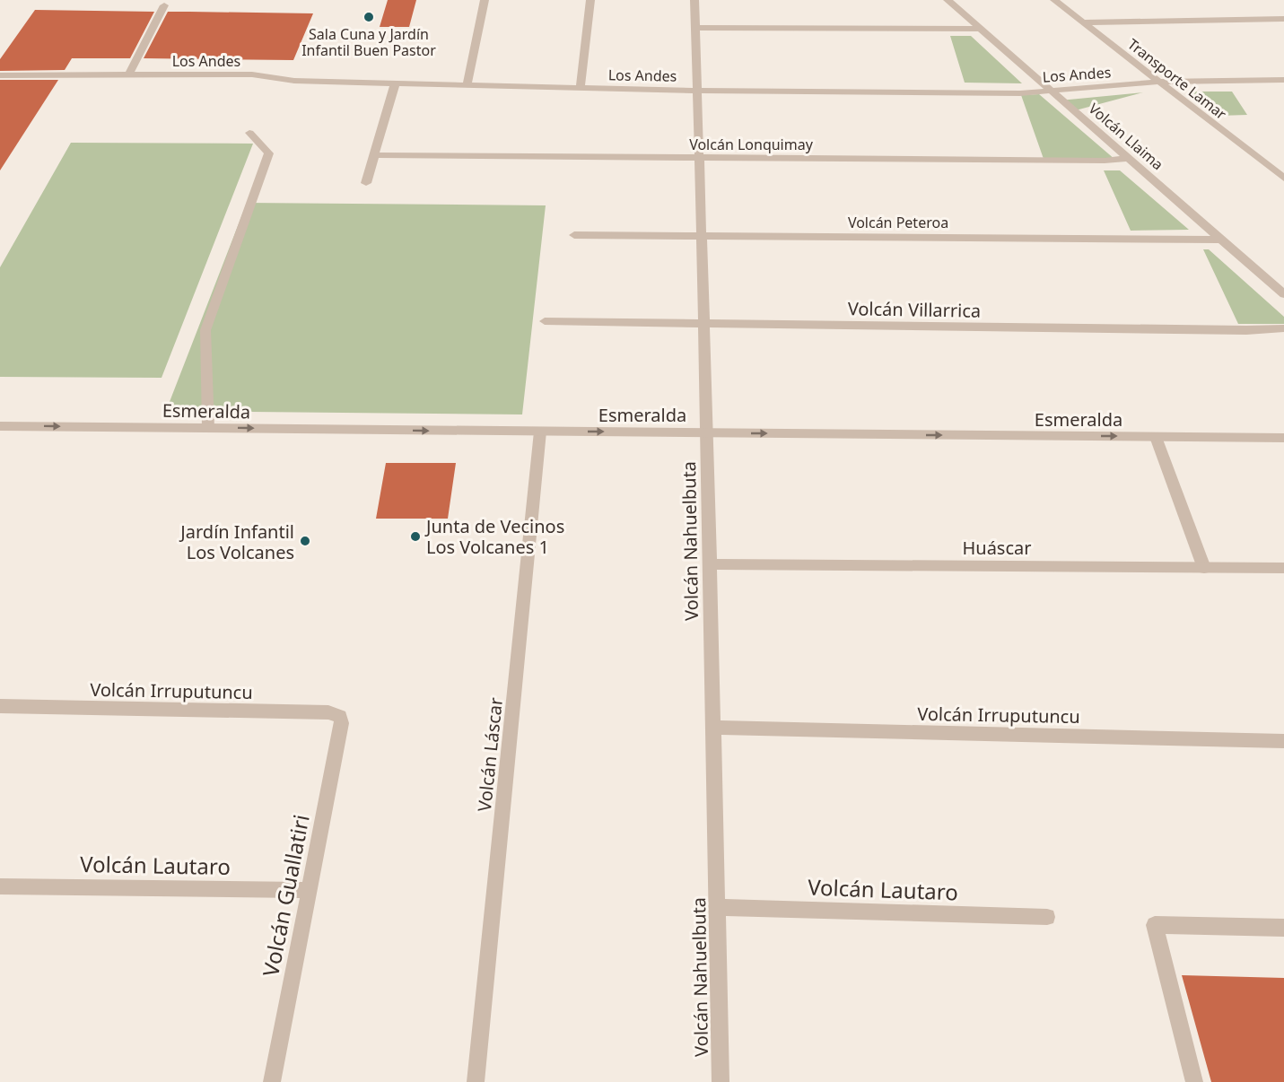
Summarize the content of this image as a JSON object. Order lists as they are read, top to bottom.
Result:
{
  "streets": {
    "street": [
      "Los Andes",
      "Transporte Lamar",
      "Volcán Llaima",
      "Volcán Lonquimay",
      "Volcán Peteroa",
      "Volcán Villarrica",
      "Esmeralda",
      "Volcán Nahuelbuta",
      "Huáscar",
      "Volcán Irruputuncu",
      "Volcán Láscar",
      "Volcán Lautaro",
      "Volcán Guallatiri"
    ]
  },
  "crossings": [
    ["Los Andes", "Transporte Lamar"],
    ["Los Andes", "Volcán Llaima"],
    ["Los Andes", "Volcán Nahuelbuta"],
    ["Volcán Llaima", "Volcán Lonquimay"],
    ["Volcán Llaima", "Volcán Peteroa"],
    ["Volcán Lonquimay", "Volcán Nahuelbuta"],
    ["Volcán Peteroa", "Volcán Nahuelbuta"],
    ["Volcán Villarrica", "Volcán Nahuelbuta"],
    ["Esmeralda", "Volcán Nahuelbuta"],
    ["Esmeralda", "Volcán Láscar"],
    ["Volcán Nahuelbuta", "Huáscar"],
    ["Volcán Nahuelbuta", "Volcán Irruputuncu"],
    ["Volcán Nahuelbuta", "Volcán Lautaro"],
    ["Volcán Irruputuncu", "Volcán Guallatiri"],
    ["Volcán Lautaro", "Volcán Guallatiri"]
  ],
  "one_way": ["Esmeralda"],
  "places": ["Sala Cuna y Jardín Infantil Buen Pastor", "Junta de Vecinos Los Volcanes 1", "Jardín Infantil Los Volcanes"]
}
